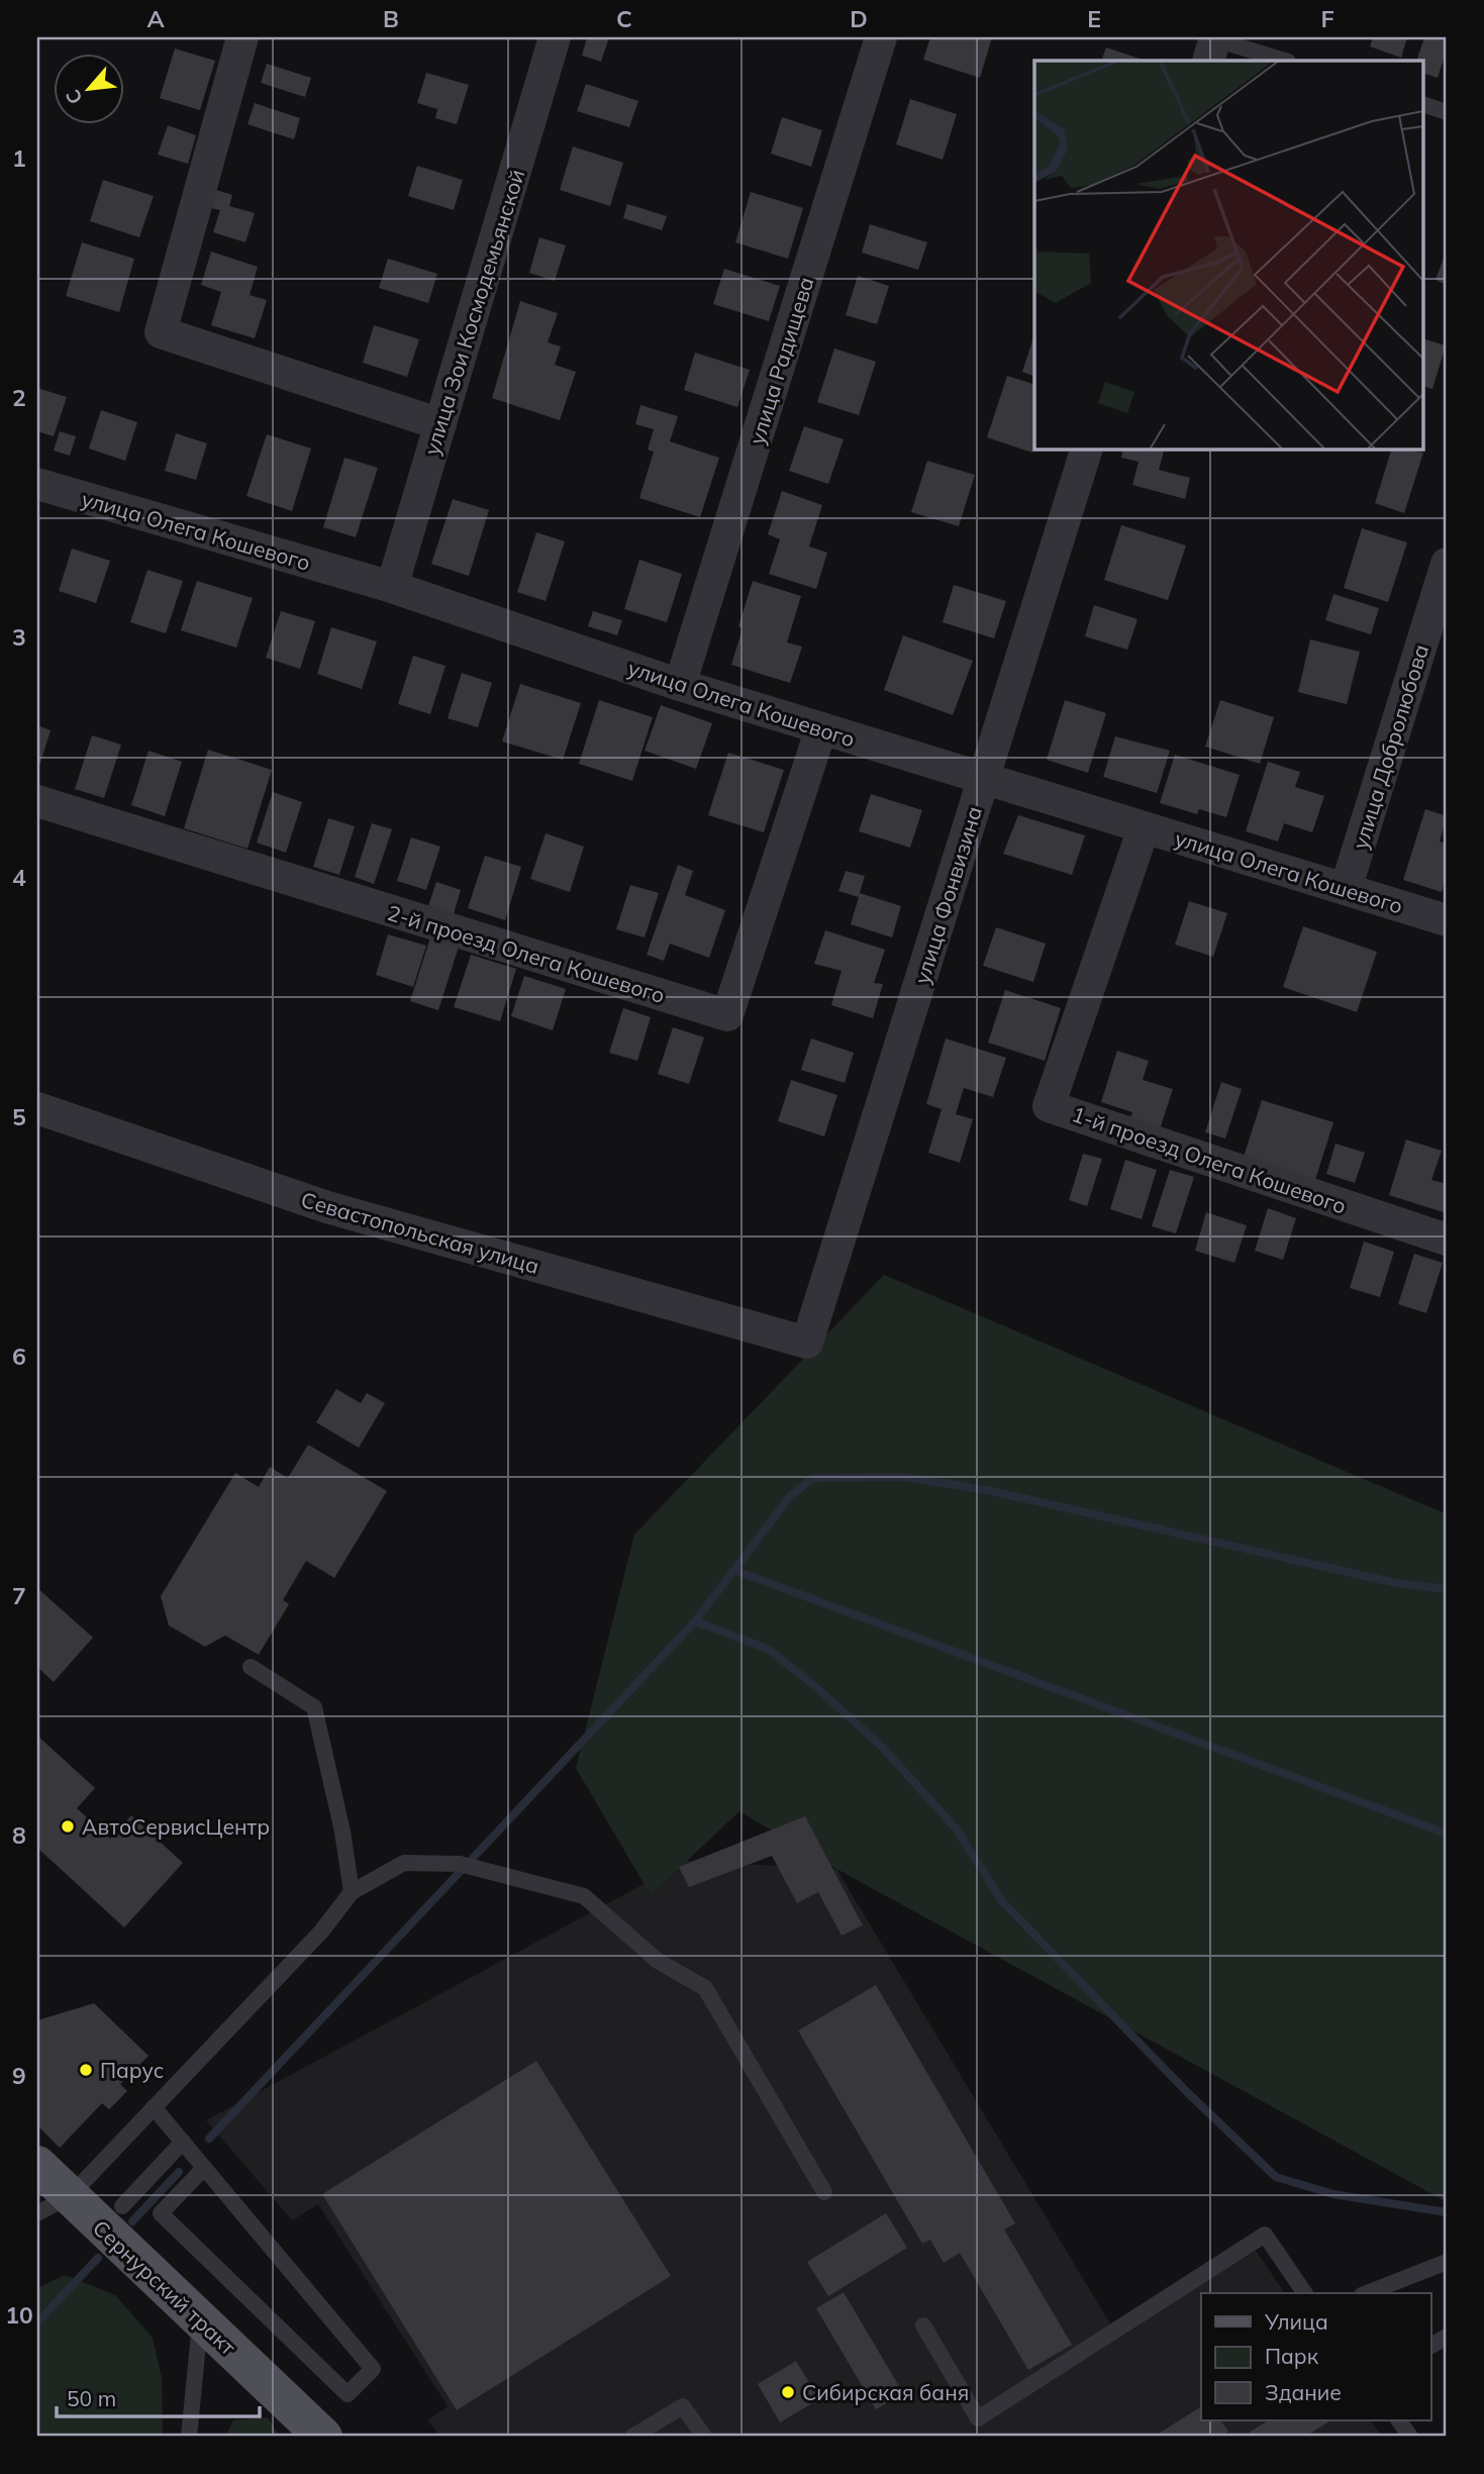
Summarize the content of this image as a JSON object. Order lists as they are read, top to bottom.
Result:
{
  "streets": {
    "main road": ["Сернурский тракт"],
    "street": [
      "улица Зои Космодемьянской",
      "улица Радищева",
      "улица Олега Кошевого",
      "улица Добролюбова",
      "улица Фонвизина",
      "2-й проезд Олега Кошевого",
      "1-й проезд Олега Кошевого",
      "Севастопольская улица"
    ]
  },
  "crossings": [
    ["улица Зои Космодемьянской", "улица Олега Кошевого"],
    ["улица Радищева", "улица Олега Кошевого"],
    ["улица Олега Кошевого", "улица Добролюбова"],
    ["улица Олега Кошевого", "улица Фонвизина"],
    ["улица Олега Кошевого", "2-й проезд Олега Кошевого"],
    ["улица Олега Кошевого", "1-й проезд Олега Кошевого"],
    ["улица Фонвизина", "Севастопольская улица"]
  ],
  "places": ["АвтоСервисЦентр", "Парус", "Сибирская баня"],
  "legend": ["Улица", "Парк", "Здание"],
  "scale_bar": "50 m",
  "north": "bottom left",
  "grid": {
    "columns": [
      "A",
      "B",
      "C",
      "D",
      "E",
      "F"
    ],
    "rows": [
      "1",
      "2",
      "3",
      "4",
      "5",
      "6",
      "7",
      "8",
      "9",
      "10"
    ]
  }
}
